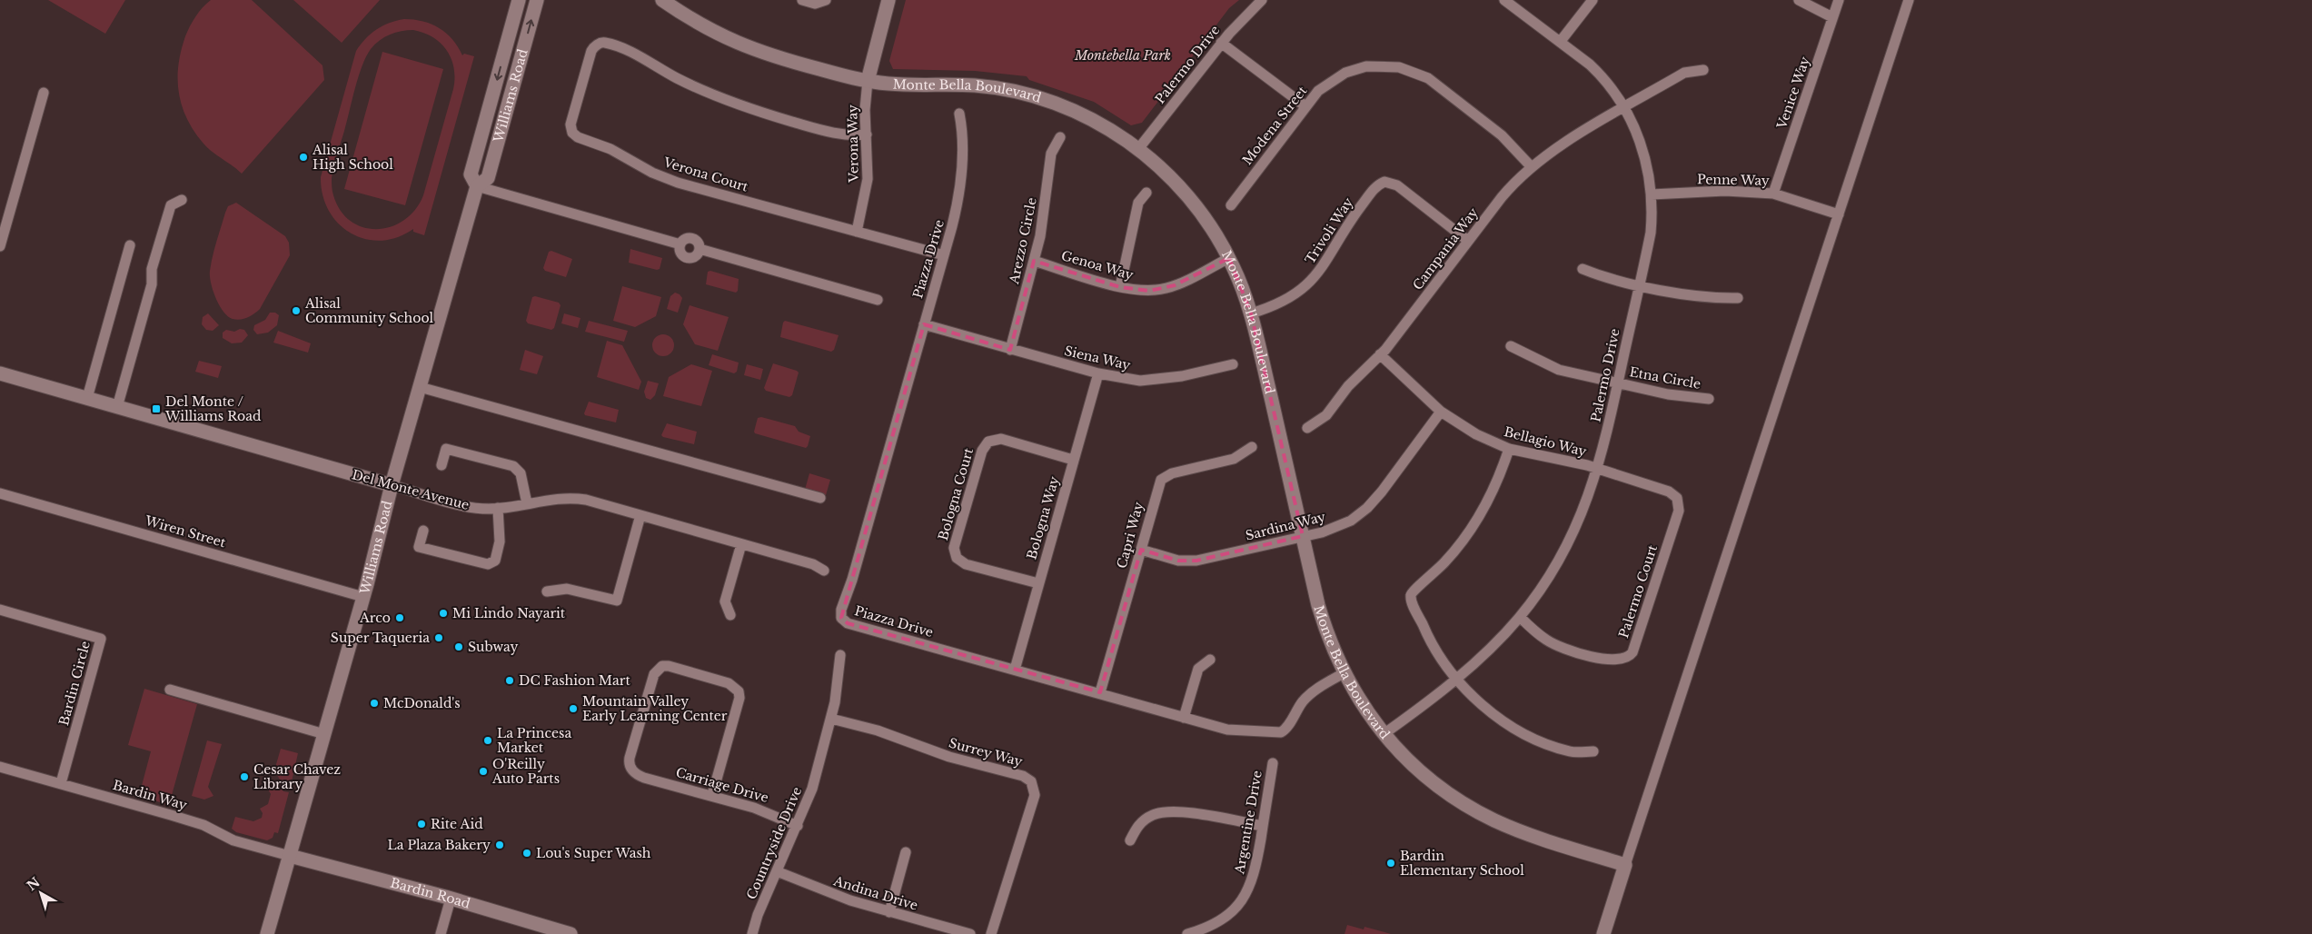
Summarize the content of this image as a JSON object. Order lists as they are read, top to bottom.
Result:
{
  "streets": {
    "street": [
      "Palermo Drive",
      "Monte Bella Boulevard",
      "Venice Way",
      "Williams Road",
      "Modena Street",
      "Verona Way",
      "Verona Court",
      "Penne Way",
      "Trivoli Way",
      "Arezzo Circle",
      "Campania Way",
      "Piazza Drive",
      "Genoa Way",
      "Siena Way",
      "Etna Circle",
      "Bellagio Way",
      "Del Monte Avenue",
      "Bologna Court",
      "Bologna Way",
      "Sardina Way",
      "Wiren Street",
      "Capri Way",
      "Palermo Court",
      "Bardin Circle",
      "Surrey Way",
      "Carriage Drive",
      "Bardin Way",
      "Argentine Drive",
      "Countryside Drive",
      "Andina Drive",
      "Bardin Road"
    ]
  },
  "crossings": [
    ["Palermo Drive", "Monte Bella Boulevard"],
    ["Palermo Drive", "Penne Way"],
    ["Palermo Drive", "Campania Way"],
    ["Palermo Drive", "Etna Circle"],
    ["Palermo Drive", "Bellagio Way"],
    ["Palermo Drive", "Palermo Court"],
    ["Monte Bella Boulevard", "Verona Way"],
    ["Monte Bella Boulevard", "Trivoli Way"],
    ["Monte Bella Boulevard", "Piazza Drive"],
    ["Monte Bella Boulevard", "Genoa Way"],
    ["Monte Bella Boulevard", "Sardina Way"],
    ["Venice Way", "Penne Way"],
    ["Williams Road", "Del Monte Avenue"],
    ["Williams Road", "Wiren Street"],
    ["Williams Road", "Bardin Way"],
    ["Williams Road", "Bardin Road"],
    ["Modena Street", "Campania Way"],
    ["Verona Way", "Verona Court"],
    ["Verona Court", "Piazza Drive"],
    ["Trivoli Way", "Campania Way"],
    ["Arezzo Circle", "Genoa Way"],
    ["Arezzo Circle", "Siena Way"],
    ["Campania Way", "Bellagio Way"],
    ["Piazza Drive", "Siena Way"],
    ["Piazza Drive", "Bologna Way"],
    ["Piazza Drive", "Capri Way"],
    ["Siena Way", "Bologna Way"],
    ["Bellagio Way", "Sardina Way"],
    ["Bellagio Way", "Palermo Court"],
    ["Bologna Court", "Bologna Way"],
    ["Sardina Way", "Capri Way"],
    ["Bardin Circle", "Bardin Way"],
    ["Surrey Way", "Countryside Drive"],
    ["Carriage Drive", "Countryside Drive"],
    ["Bardin Way", "Bardin Road"],
    ["Countryside Drive", "Andina Drive"]
  ],
  "parks": ["Montebella Park"],
  "places": {
    "other": [
      "Alisal High School",
      "Alisal Community School",
      "Mi Lindo Nayarit",
      "Arco",
      "Super Taqueria",
      "Subway",
      "DC Fashion Mart",
      "McDonald's",
      "Mountain Valley Early Learning Center",
      "La Princesa Market",
      "O'Reilly Auto Parts",
      "Cesar Chavez Library",
      "Rite Aid",
      "La Plaza Bakery",
      "Lou's Super Wash",
      "Bardin Elementary School"
    ],
    "transit": ["Del Monte / Williams Road"]
  },
  "north": "top left"
}
